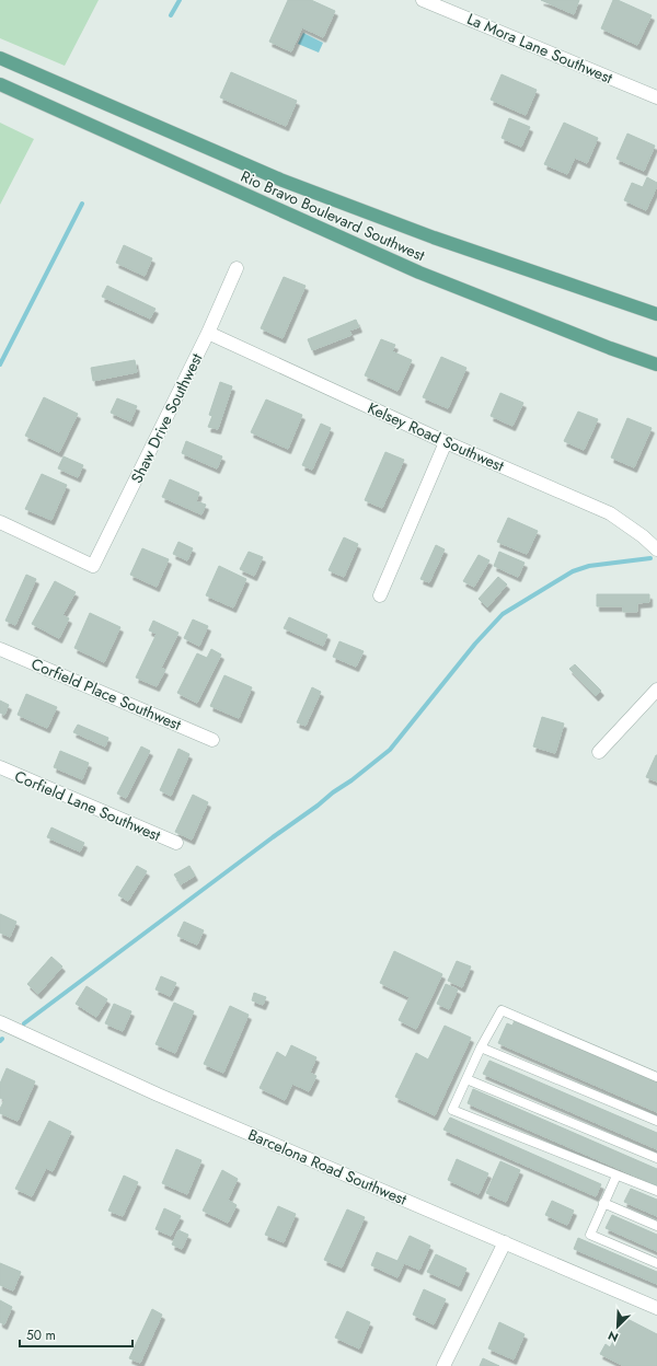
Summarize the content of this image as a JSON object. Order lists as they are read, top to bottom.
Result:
{
  "streets": {
    "main road": ["Rio Bravo Boulevard Southwest"],
    "street": [
      "La Mora Lane Southwest",
      "Shaw Drive Southwest",
      "Kelsey Road Southwest",
      "Corfield Place Southwest",
      "Corfield Lane Southwest",
      "Barcelona Road Southwest"
    ]
  },
  "crossings": [
    ["Shaw Drive Southwest", "Kelsey Road Southwest"]
  ],
  "scale_bar": "50 m",
  "north": "bottom left"
}
